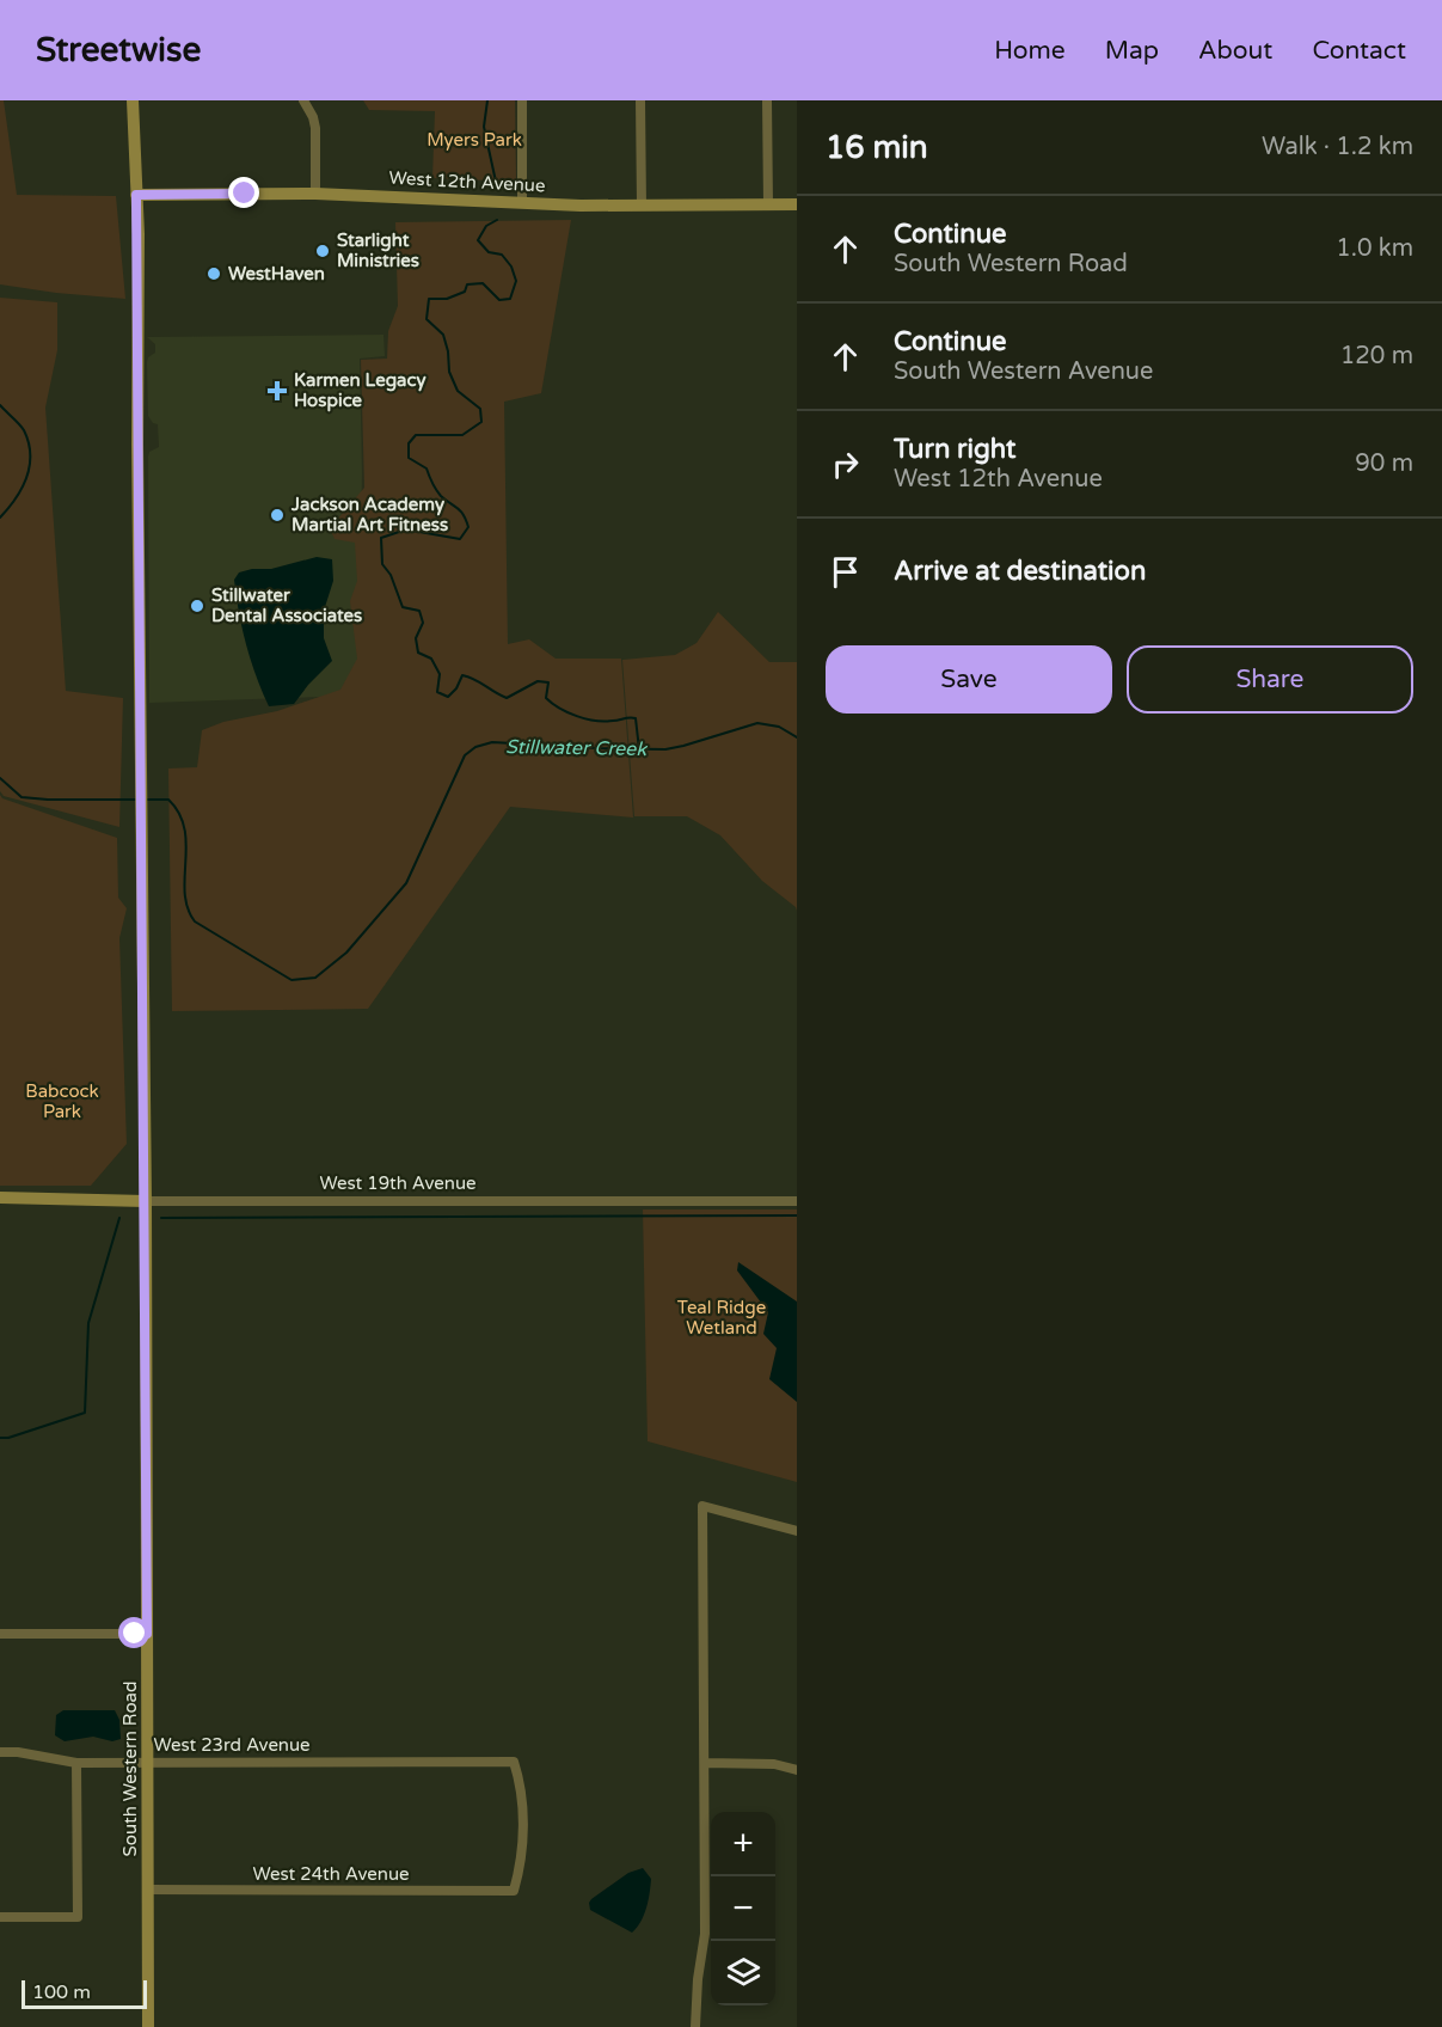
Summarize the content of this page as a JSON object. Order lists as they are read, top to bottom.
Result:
{
  "streets": {
    "main road": ["West 12th Avenue", "West 19th Avenue", "South Western Road"],
    "street": ["West 23rd Avenue", "West 24th Avenue"]
  },
  "crossings": [
    ["West 12th Avenue", "South Western Road"],
    ["West 19th Avenue", "South Western Road"],
    ["West 23rd Avenue", "South Western Road"],
    ["West 23rd Avenue", "West 24th Avenue"],
    ["South Western Road", "West 24th Avenue"]
  ],
  "water": ["Stillwater Creek"],
  "parks": ["Myers Park", "Babcock Park", "Teal Ridge Wetland"],
  "places": {
    "other": [
      "Starlight Ministries",
      "WestHaven",
      "Jackson Academy Martial Art Fitness",
      "Stillwater Dental Associates"
    ],
    "health": ["Karmen Legacy Hospice"]
  },
  "scale_bar": "100 m",
  "page": {
    "header": "Streetwise",
    "nav": [
      "Home",
      "Map",
      "About",
      "Contact"
    ],
    "heading": ["16 min", "Walk · 1.2 km"],
    "list": [
      ["Continue", "South Western Road", "1.0 km"],
      ["Continue", "South Western Avenue", "120 m"],
      ["Turn right", "West 12th Avenue", "90 m"],
      "Arrive at destination"
    ],
    "buttons": ["Save", "Share"],
    "map_buttons": ["+", "−"],
    "scale": "100 m"
  }
}
